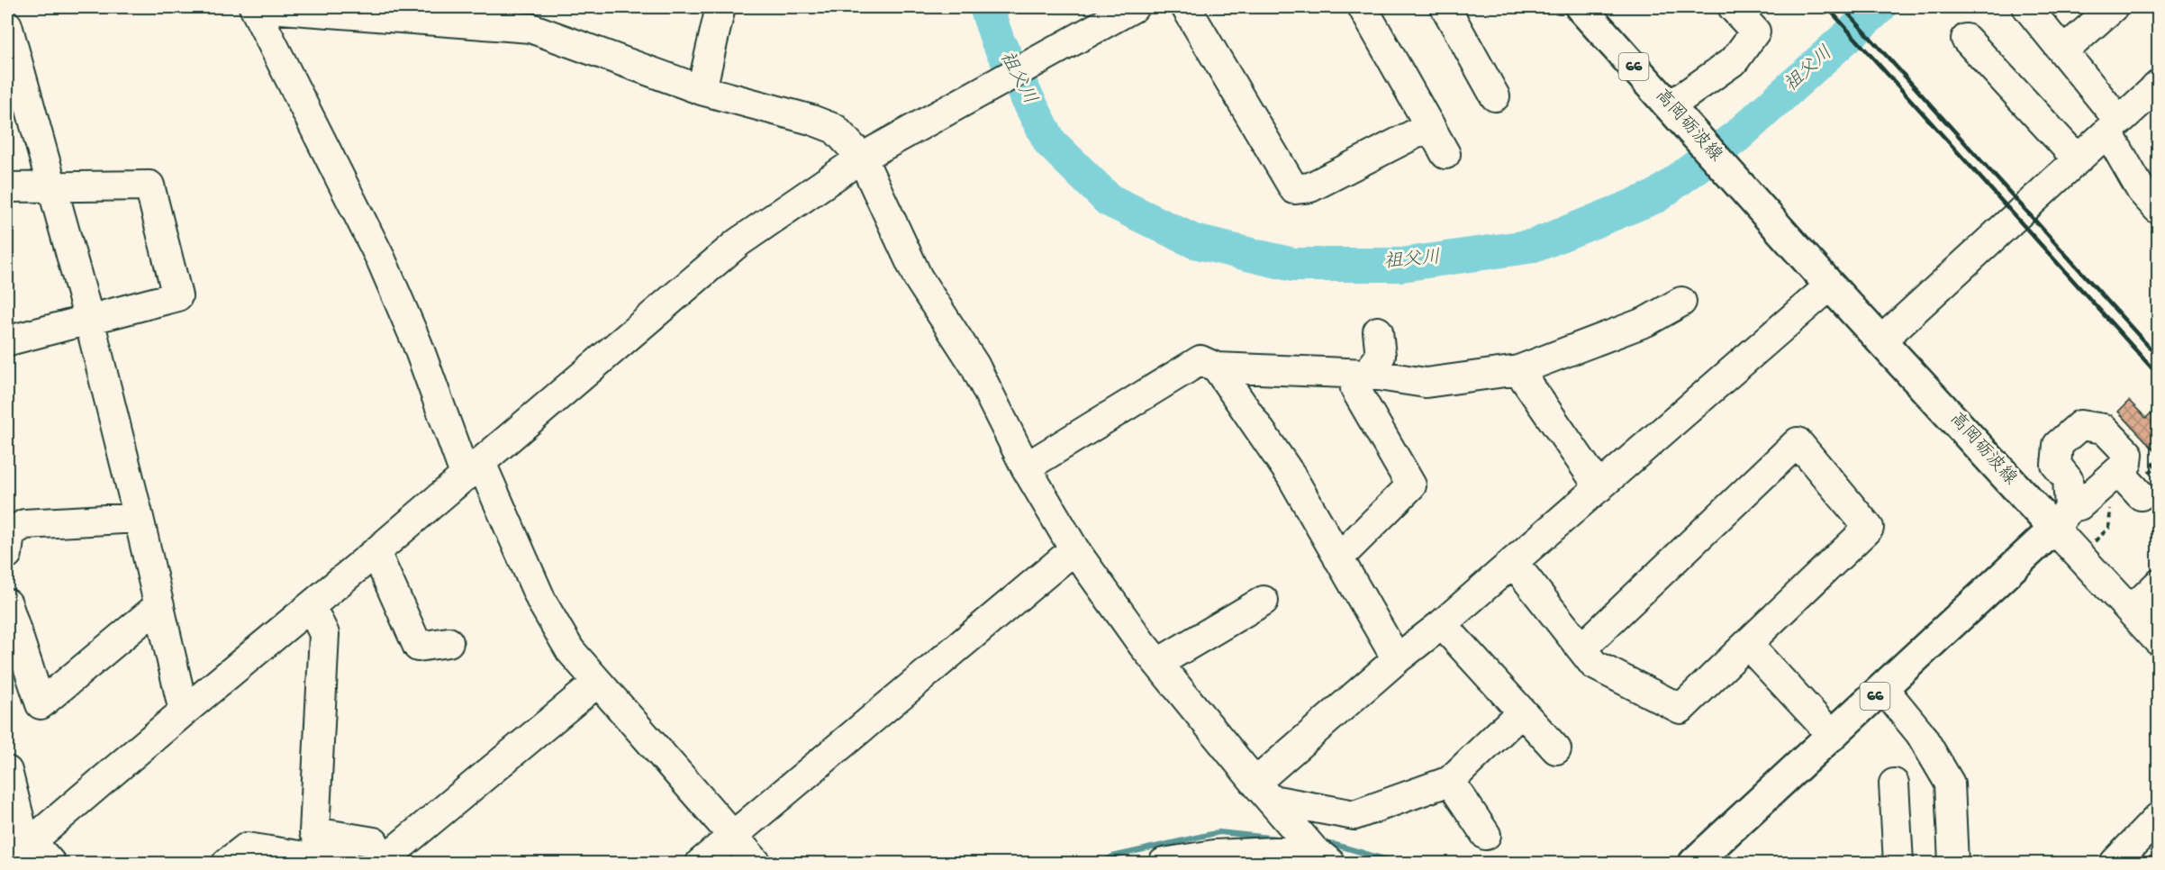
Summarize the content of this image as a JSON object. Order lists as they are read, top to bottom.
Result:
{
  "streets": {
    "main road": ["66", "高岡砺波線"]
  },
  "crossings": [
    ["66", "高岡砺波線"]
  ],
  "water": ["祖父川"]
}
